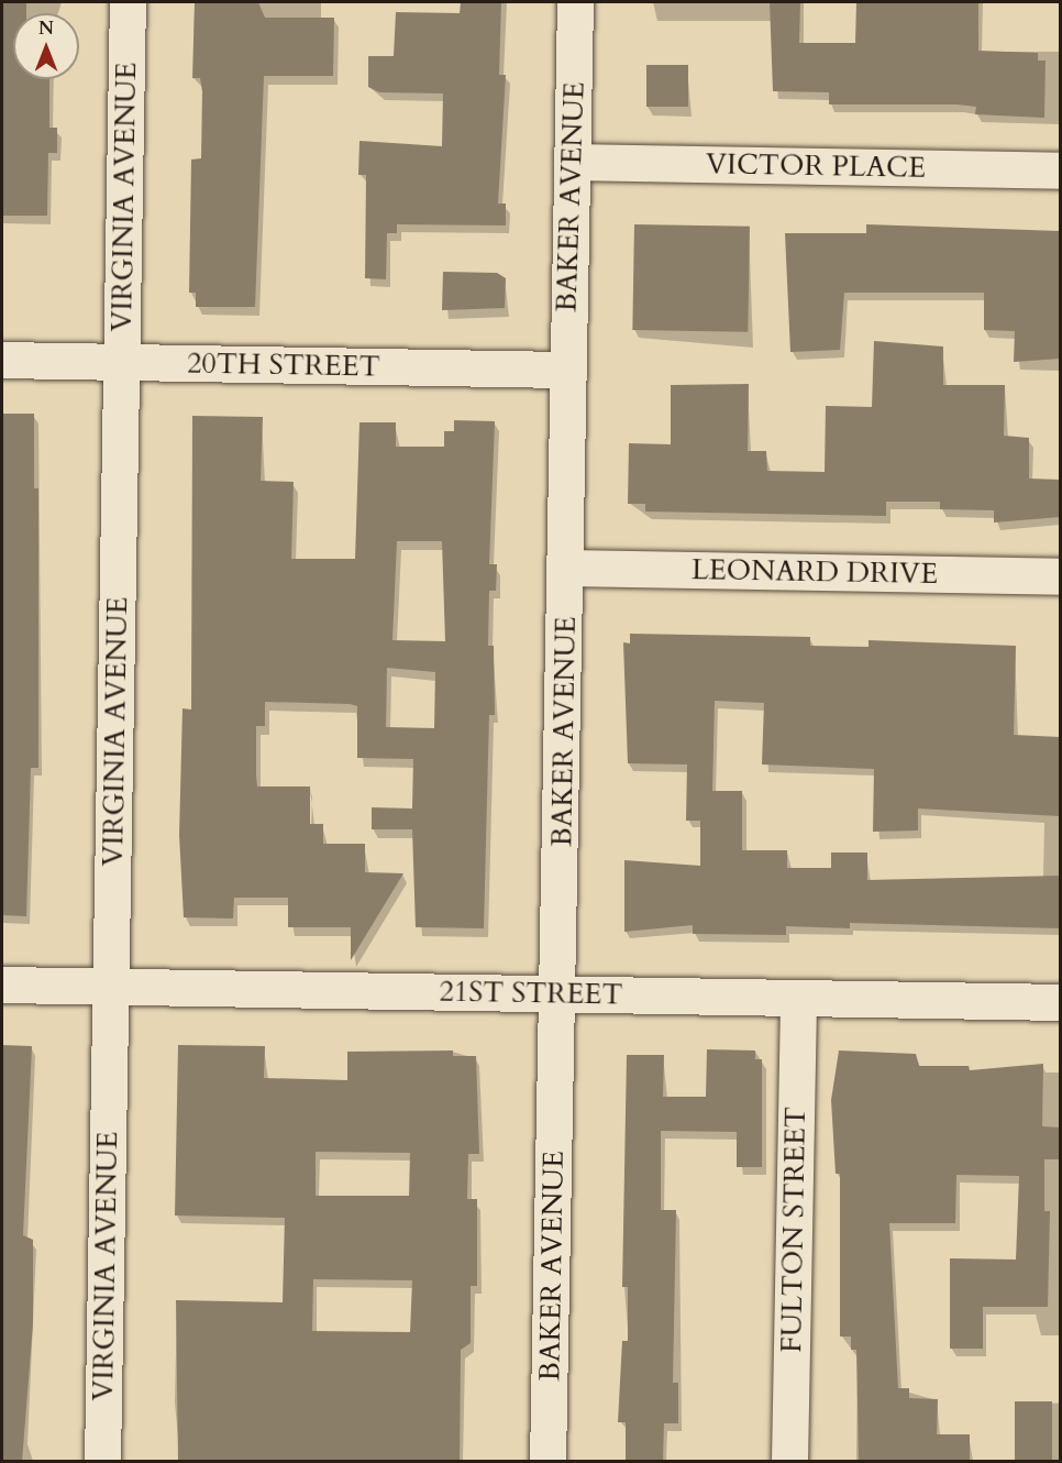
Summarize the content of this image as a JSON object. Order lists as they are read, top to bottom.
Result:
{
  "streets": {
    "street": [
      "VICTOR PLACE",
      "VIRGINIA AVENUE",
      "BAKER AVENUE",
      "20TH STREET",
      "LEONARD DRIVE",
      "21ST STREET",
      "FULTON STREET"
    ]
  },
  "crossings": [
    ["VICTOR PLACE", "BAKER AVENUE"],
    ["VIRGINIA AVENUE", "20TH STREET"],
    ["VIRGINIA AVENUE", "21ST STREET"],
    ["BAKER AVENUE", "20TH STREET"],
    ["BAKER AVENUE", "LEONARD DRIVE"],
    ["BAKER AVENUE", "21ST STREET"],
    ["21ST STREET", "FULTON STREET"]
  ],
  "north": "top"
}
